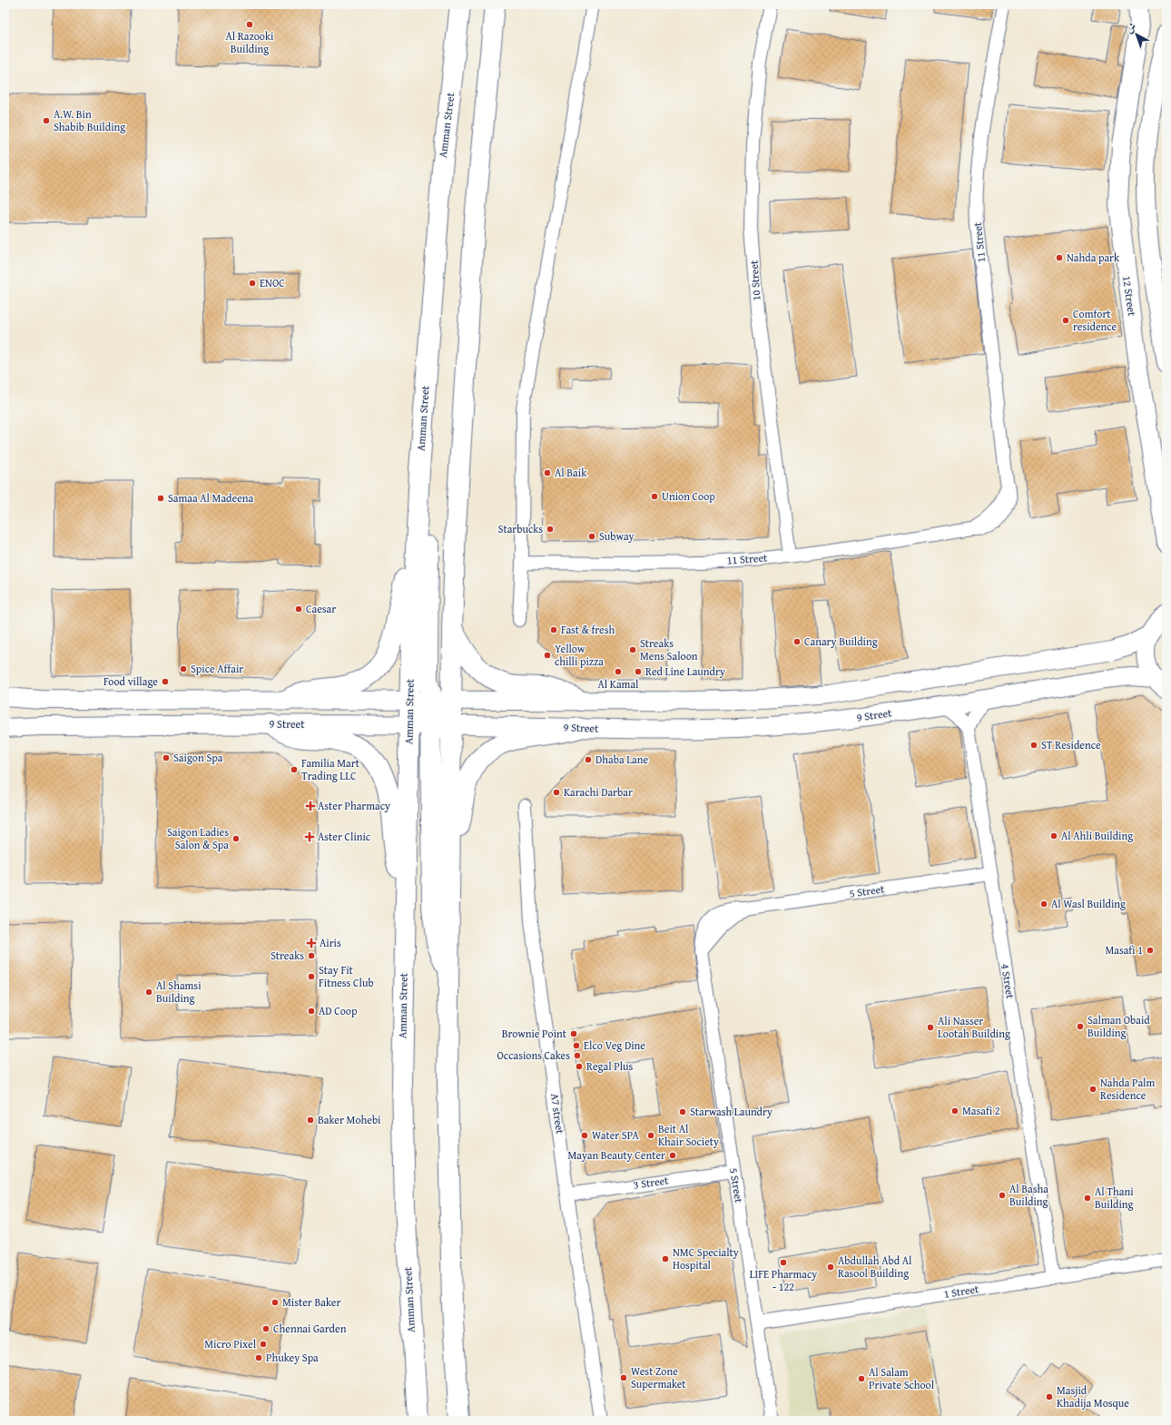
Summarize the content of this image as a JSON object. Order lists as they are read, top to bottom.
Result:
{
  "streets": {
    "main road": ["Amman Street"],
    "street": [
      "11 Street",
      "10 Street",
      "12 Street",
      "9 Street",
      "5 Street",
      "4 Street",
      "A7 street",
      "3 Street",
      "1 Street"
    ]
  },
  "crossings": [
    ["Amman Street", "9 Street"],
    ["11 Street", "10 Street"],
    ["5 Street", "4 Street"],
    ["5 Street", "3 Street"],
    ["5 Street", "1 Street"],
    ["4 Street", "1 Street"],
    ["A7 street", "3 Street"]
  ],
  "places": {
    "other": [
      "Al Razooki Building",
      "A.W. Bin Shabib Building",
      "Nahda park",
      "ENOC",
      "Comfort residence",
      "Al Baik",
      "Union Coop",
      "Samaa Al Madeena",
      "Starbucks",
      "Subway",
      "Caesar",
      "Fast & fresh",
      "Canary Building",
      "Streaks Mens Saloon",
      "Yellow chilli pizza",
      "Spice Affair",
      "Al Kamal",
      "Red Line Laundry",
      "Food village",
      "ST Residence",
      "Saigon Spa",
      "Dhaba Lane",
      "Familia Mart Trading LLC",
      "Karachi Darbar",
      "Al Ahli Building",
      "Saigon Ladies Salon & Spa",
      "Al Wasl Building",
      "Masafi 1",
      "Streaks",
      "Stay Fit Fitness Club",
      "Al Shamsi Building",
      "AD Coop",
      "Salman Obaid Building",
      "Ali Nasser Lootah Building",
      "Brownie Point",
      "Elco Veg Dine",
      "Occasions Cakes",
      "Regal Plus",
      "Nahda Palm Residence",
      "Masafi 2",
      "Starwash Laundry",
      "Baker Mohebi",
      "Water SPA",
      "Beit Al Khair Society",
      "Mayan Beauty Center",
      "Al Basha Building",
      "Al Thani Building",
      "NMC Specialty Hospital",
      "LIFE Pharmacy - 122",
      "Abdullah Abd Al Rasool Building",
      "Mister Baker",
      "Chennai Garden",
      "Micro Pixel",
      "Phukey Spa",
      "West Zone Supermaket",
      "Al Salam Private School",
      "Masjid Khadija Mosque"
    ],
    "health": ["Aster Pharmacy", "Aster Clinic", "Airis"]
  },
  "north": "top left"
}
